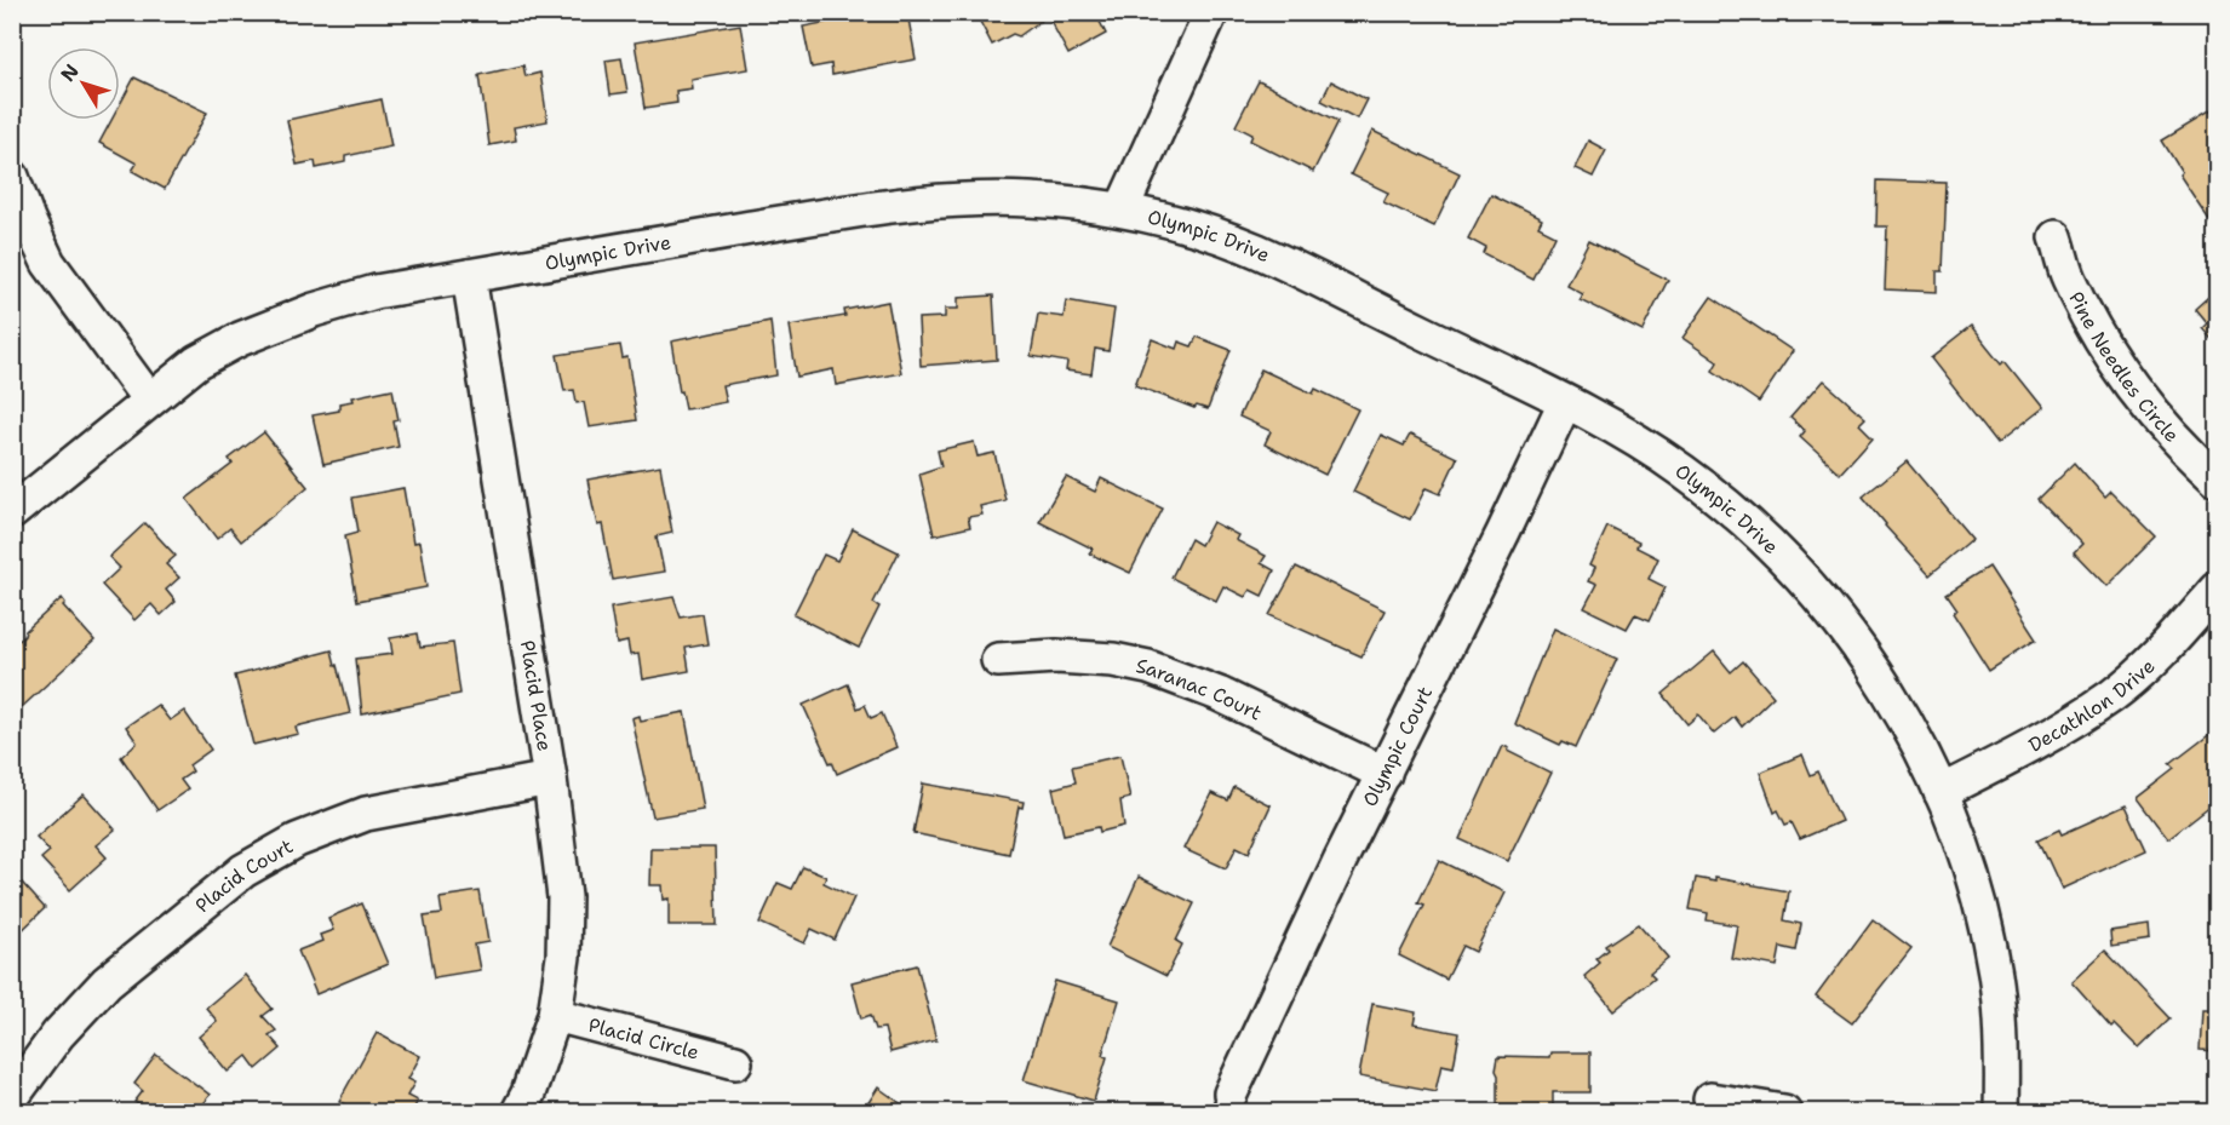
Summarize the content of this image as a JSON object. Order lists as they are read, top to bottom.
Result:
{
  "streets": {
    "street": [
      "Olympic Drive",
      "Pine Needles Circle",
      "Saranac Court",
      "Placid Place",
      "Decathlon Drive",
      "Olympic Court",
      "Placid Court",
      "Placid Circle"
    ]
  },
  "crossings": [
    ["Olympic Drive", "Placid Place"],
    ["Olympic Drive", "Decathlon Drive"],
    ["Olympic Drive", "Olympic Court"],
    ["Saranac Court", "Olympic Court"],
    ["Placid Place", "Placid Court"],
    ["Placid Place", "Placid Circle"]
  ],
  "north": "top left"
}
